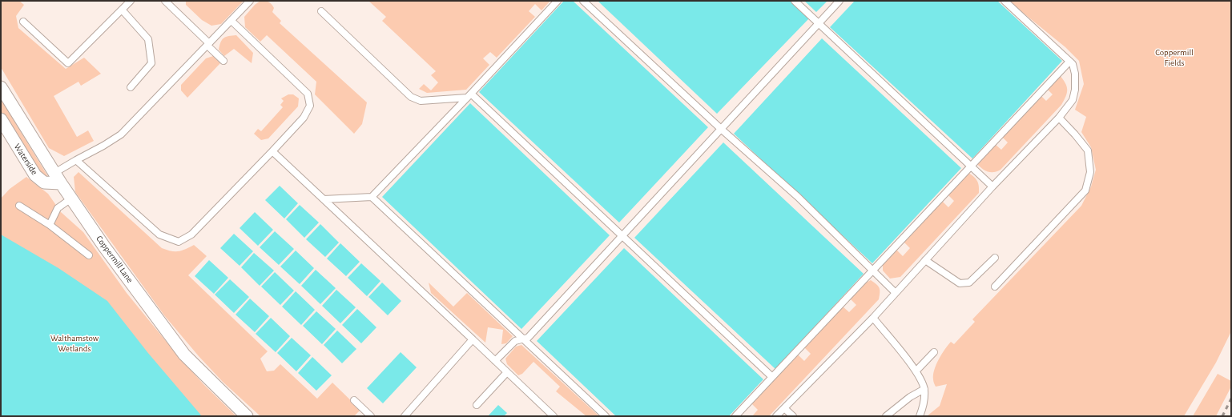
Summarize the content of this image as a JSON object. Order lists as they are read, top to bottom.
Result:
{
  "streets": {
    "street": ["Waterside", "Coppermill Lane"]
  },
  "crossings": [
    ["Waterside", "Coppermill Lane"]
  ],
  "parks": ["Coppermill Fields", "Walthamstow Wetlands"]
}
